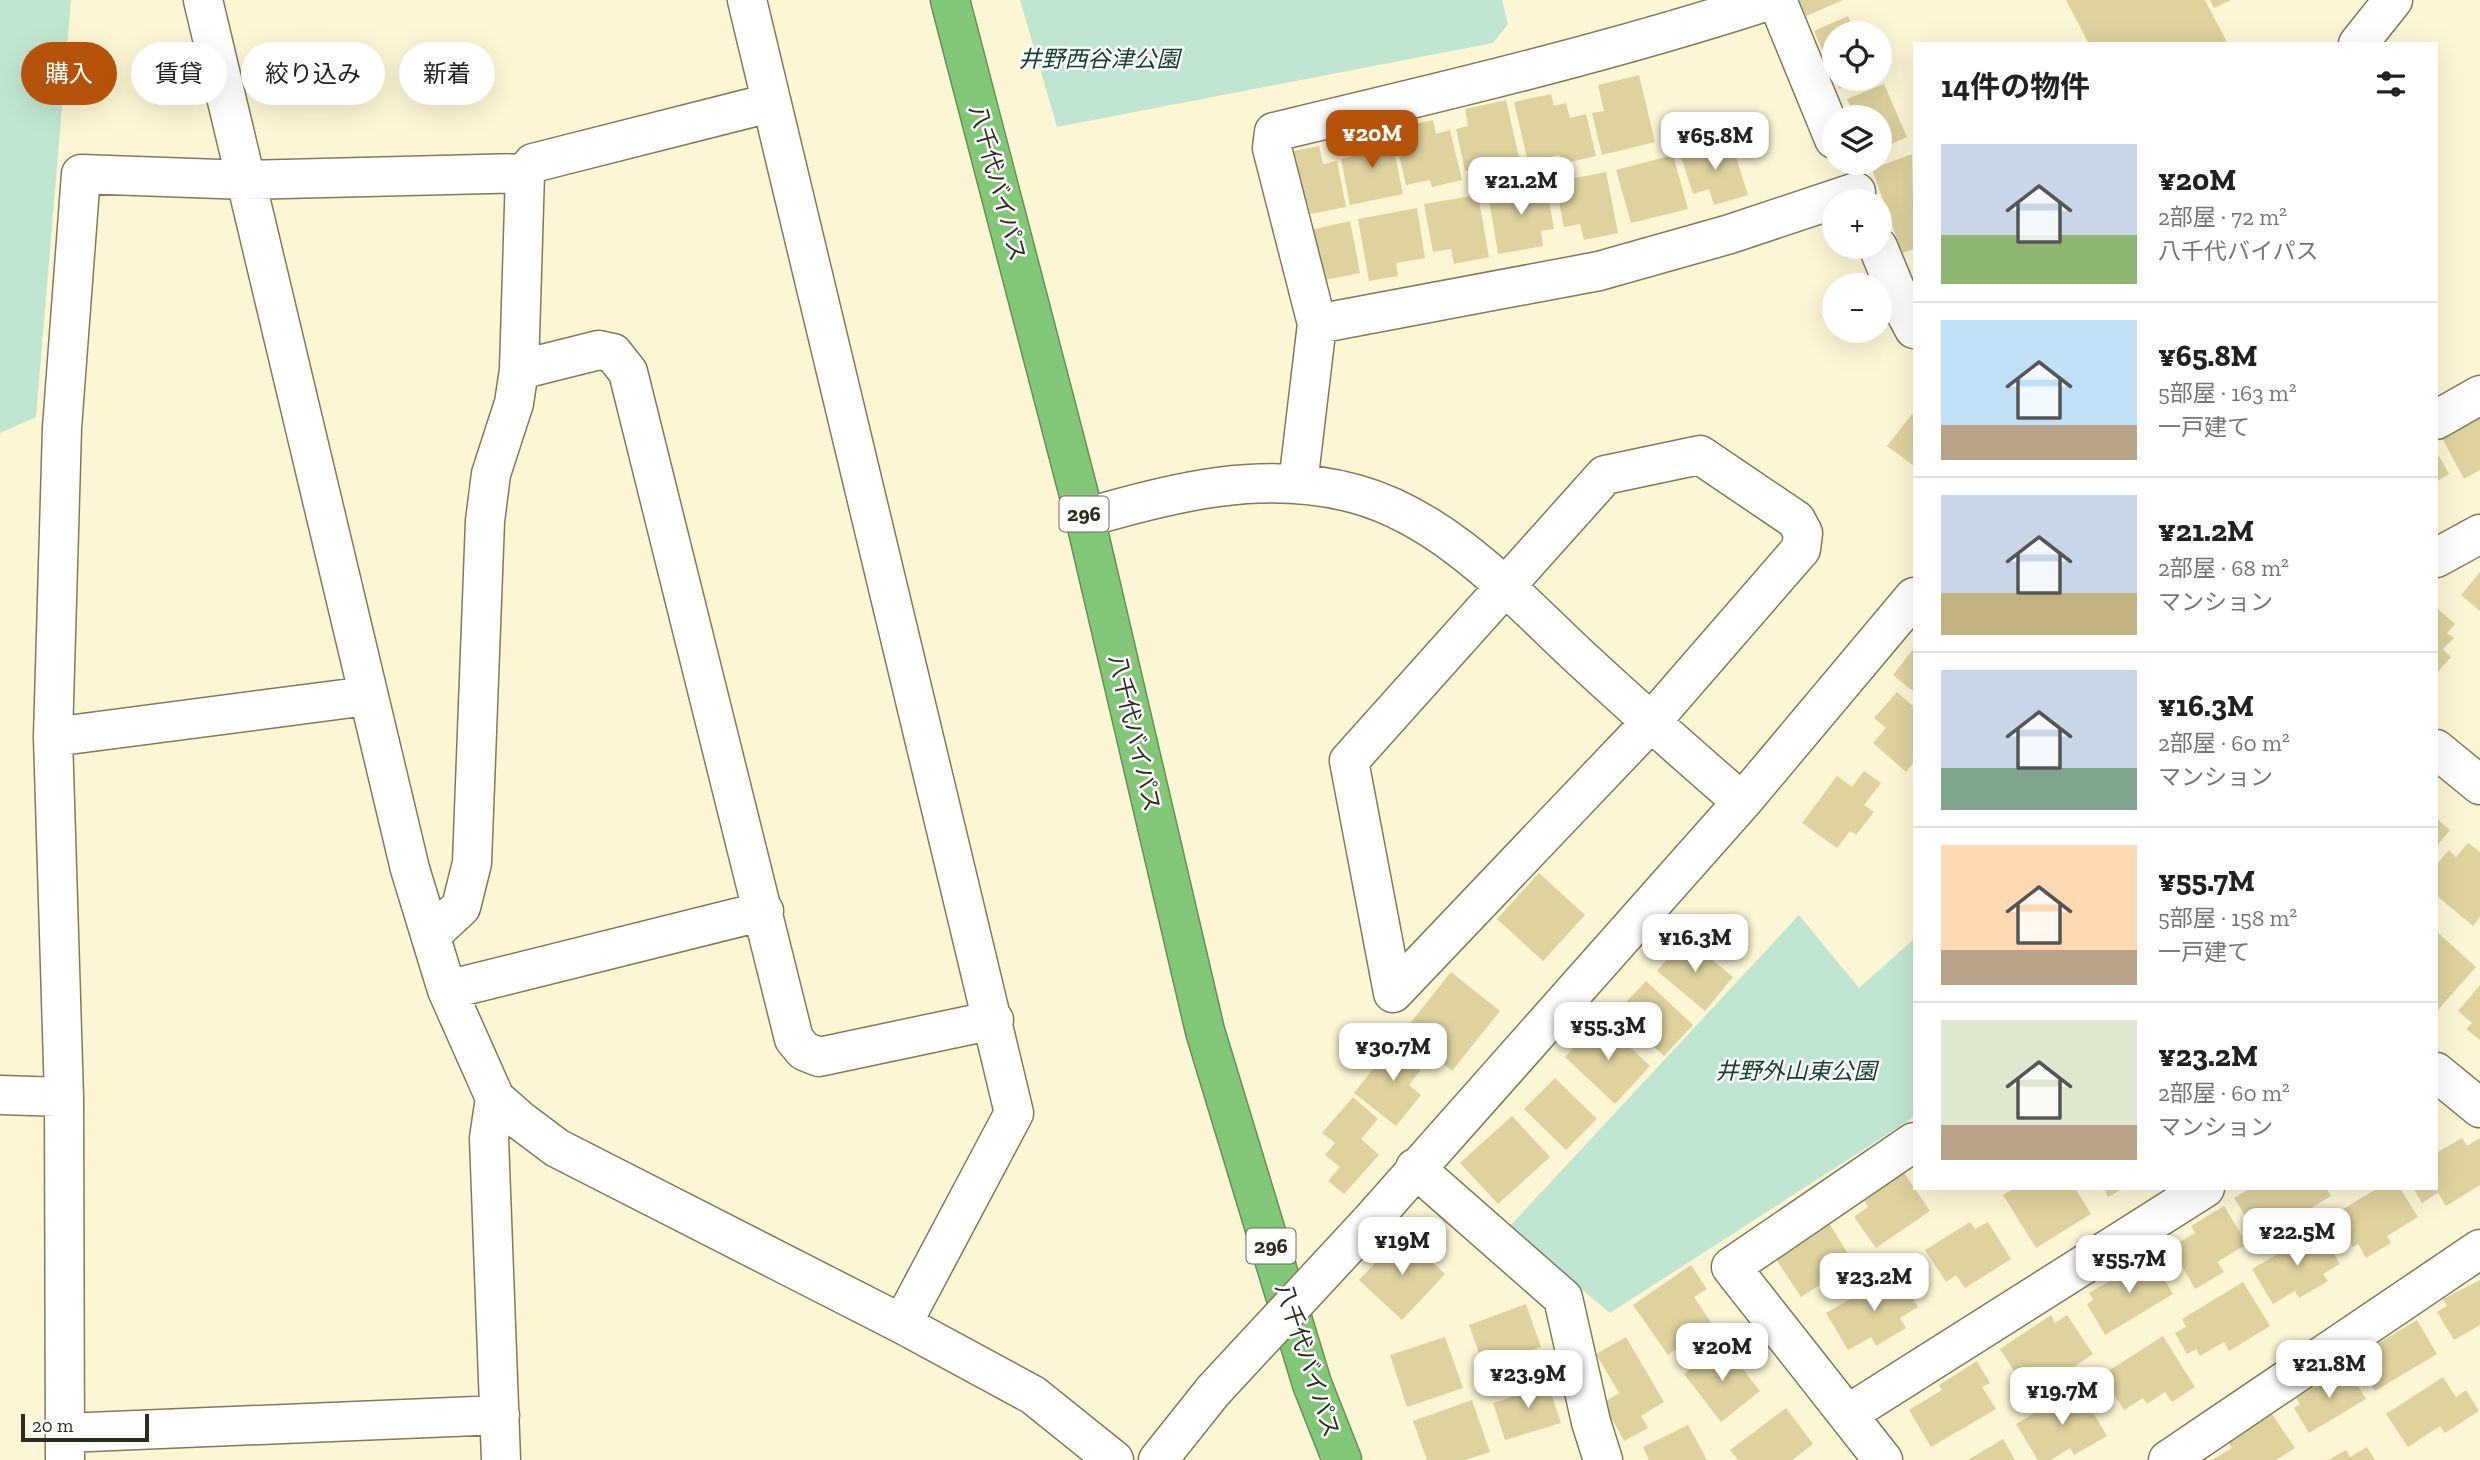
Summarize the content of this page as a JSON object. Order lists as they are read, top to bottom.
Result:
{
  "streets": {
    "highway": ["八千代バイパス", "296"]
  },
  "parks": ["井野西谷津公園", "井野外山東公園"],
  "scale_bar": "20 m",
  "page": {
    "map_buttons": ["+", "−"],
    "chip": [
      "購入",
      "賃貸",
      "絞り込み",
      "新着"
    ],
    "heading": "14件の物件",
    "price": [
      "¥20M",
      "¥65.8M",
      "¥21.2M",
      "¥16.3M",
      "¥55.3M",
      "¥30.7M",
      "¥22.5M",
      "¥19M",
      "¥55.7M",
      "¥23.2M",
      "¥20M",
      "¥21.8M",
      "¥23.9M",
      "¥19.7M"
    ],
    "list": [
      {
        "name": "¥20M",
        "note": "2部屋 · 72 m² · 八千代バイパス"
      },
      {
        "name": "¥65.8M",
        "note": "5部屋 · 163 m² · 一戸建て"
      },
      {
        "name": "¥21.2M",
        "note": "2部屋 · 68 m² · マンション"
      },
      {
        "name": "¥16.3M",
        "note": "2部屋 · 60 m² · マンション"
      },
      {
        "name": "¥55.7M",
        "note": "5部屋 · 158 m² · 一戸建て"
      },
      {
        "name": "¥23.2M",
        "note": "2部屋 · 60 m² · マンション"
      }
    ],
    "scale": "20 m"
  }
}
